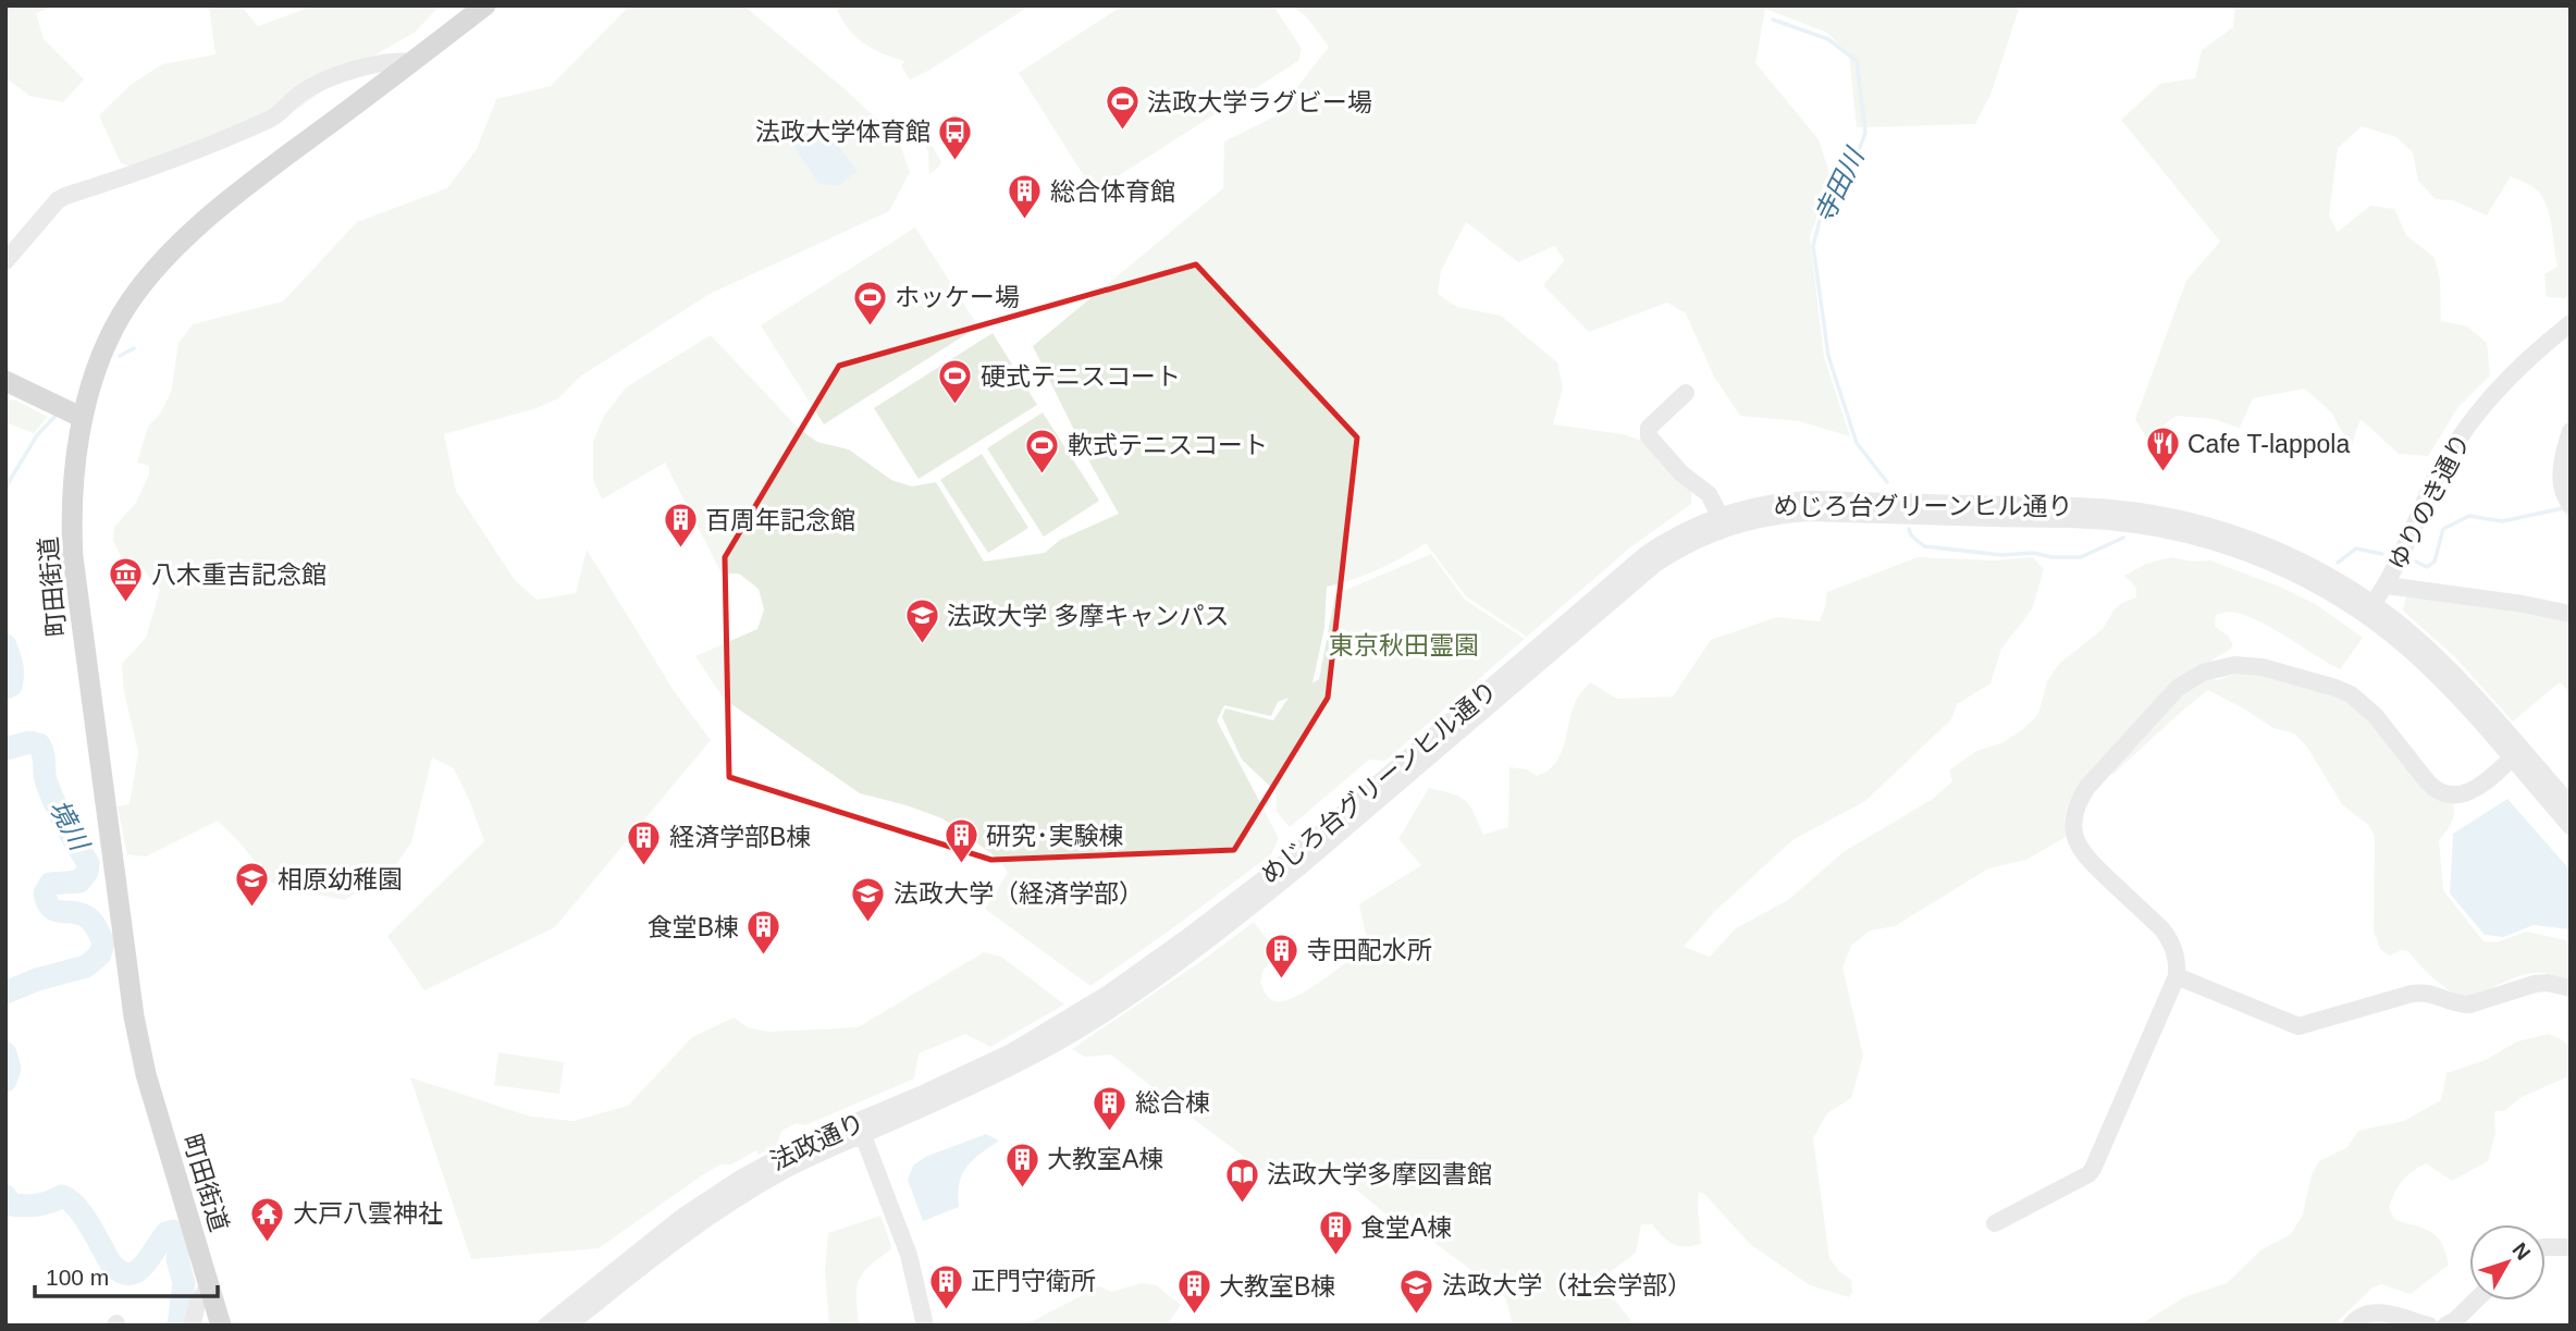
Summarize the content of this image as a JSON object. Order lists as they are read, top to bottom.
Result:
{
  "streets": {
    "main road": ["町田街道"],
    "street": ["ゆりのき通り", "めじろ台グリーンヒル通り", "法政通り"]
  },
  "crossings": [
    ["ゆりのき通り", "めじろ台グリーンヒル通り"],
    ["めじろ台グリーンヒル通り", "法政通り"]
  ],
  "water": ["寺田川", "境川"],
  "parks": ["東京秋田霊園"],
  "places": {
    "sports": [
      "法政大学ラグビー場",
      "ホッケー場",
      "硬式テニスコート",
      "軟式テニスコート"
    ],
    "bus stop": ["法政大学体育館"],
    "building": [
      "総合体育館",
      "百周年記念館",
      "研究･実験棟",
      "経済学部B棟",
      "食堂B棟",
      "寺田配水所",
      "総合棟",
      "大教室A棟",
      "食堂A棟",
      "正門守衛所",
      "大教室B棟"
    ],
    "restaurant": ["Cafe T-lappola"],
    "museum": ["八木重吉記念館"],
    "school or university": [
      "法政大学 多摩キャンパス",
      "相原幼稚園",
      "法政大学（経済学部）",
      "法政大学（社会学部）"
    ],
    "library": ["法政大学多摩図書館"],
    "temple": ["大戸八雲神社"]
  },
  "scale_bar": "100 m",
  "north": "top right"
}
